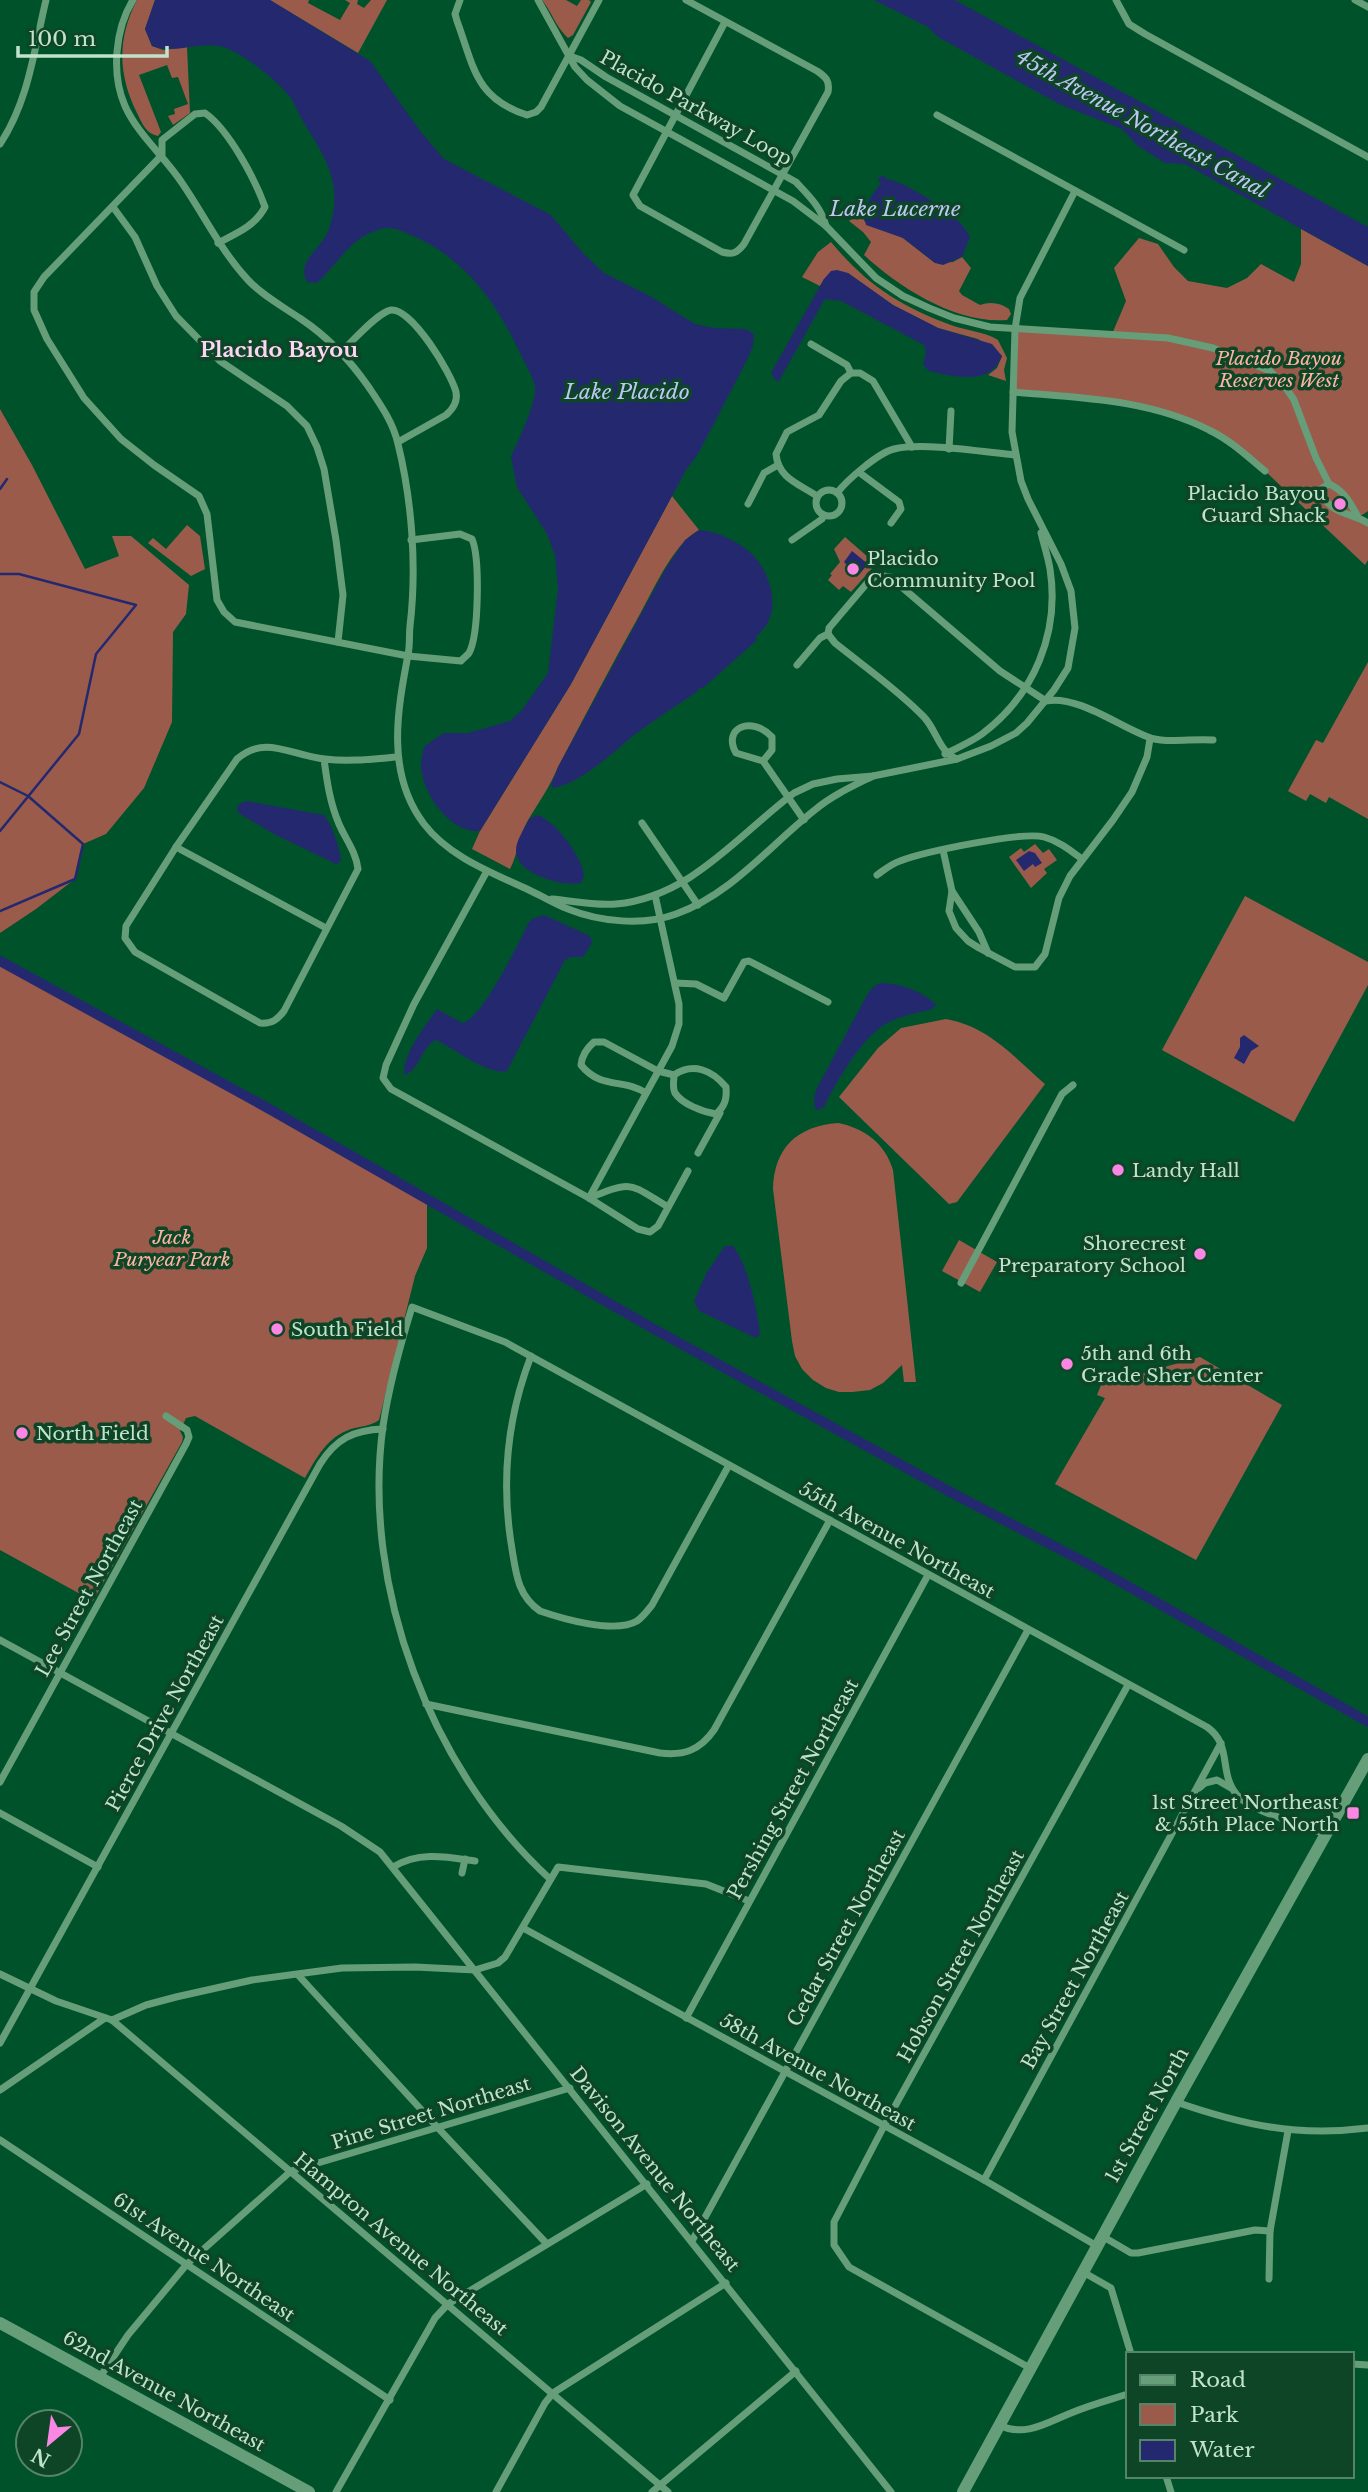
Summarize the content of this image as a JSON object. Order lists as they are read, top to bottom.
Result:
{
  "streets": {
    "street": [
      "Placido Parkway Loop",
      "55th Avenue Northeast",
      "Lee Street Northeast",
      "Pierce Drive Northeast",
      "Pershing Street Northeast",
      "Cedar Street Northeast",
      "Hobson Street Northeast",
      "Bay Street Northeast",
      "58th Avenue Northeast",
      "Pine Street Northeast",
      "1st Street North",
      "Davison Avenue Northeast",
      "Hampton Avenue Northeast",
      "61st Avenue Northeast",
      "62nd Avenue Northeast"
    ]
  },
  "crossings": [
    ["55th Avenue Northeast", "Pierce Drive Northeast"],
    ["55th Avenue Northeast", "Pershing Street Northeast"],
    ["55th Avenue Northeast", "Cedar Street Northeast"],
    ["55th Avenue Northeast", "Hobson Street Northeast"],
    ["55th Avenue Northeast", "Bay Street Northeast"],
    ["Pierce Drive Northeast", "Hampton Avenue Northeast"],
    ["Pershing Street Northeast", "58th Avenue Northeast"],
    ["Cedar Street Northeast", "58th Avenue Northeast"],
    ["Cedar Street Northeast", "Davison Avenue Northeast"],
    ["Hobson Street Northeast", "58th Avenue Northeast"],
    ["Hobson Street Northeast", "1st Street North"],
    ["Bay Street Northeast", "58th Avenue Northeast"],
    ["58th Avenue Northeast", "1st Street North"],
    ["Pine Street Northeast", "Davison Avenue Northeast"],
    ["Pine Street Northeast", "Hampton Avenue Northeast"],
    ["Pine Street Northeast", "61st Avenue Northeast"],
    ["Pine Street Northeast", "62nd Avenue Northeast"]
  ],
  "districts": ["Placido Bayou"],
  "water": ["45th Avenue Northeast Canal", "Lake Lucerne", "Lake Placido"],
  "parks": ["Placido Bayou Reserves West", "Jack Puryear Park"],
  "places": {
    "other": [
      "Placido Bayou Guard Shack",
      "Placido Community Pool",
      "Landy Hall",
      "Shorecrest Preparatory School",
      "South Field",
      "5th and 6th Grade Sher Center",
      "North Field"
    ],
    "transit": ["1st Street Northeast & 55th Place North"]
  },
  "legend": ["Road", "Park", "Water"],
  "scale_bar": "100 m",
  "north": "bottom left"
}
